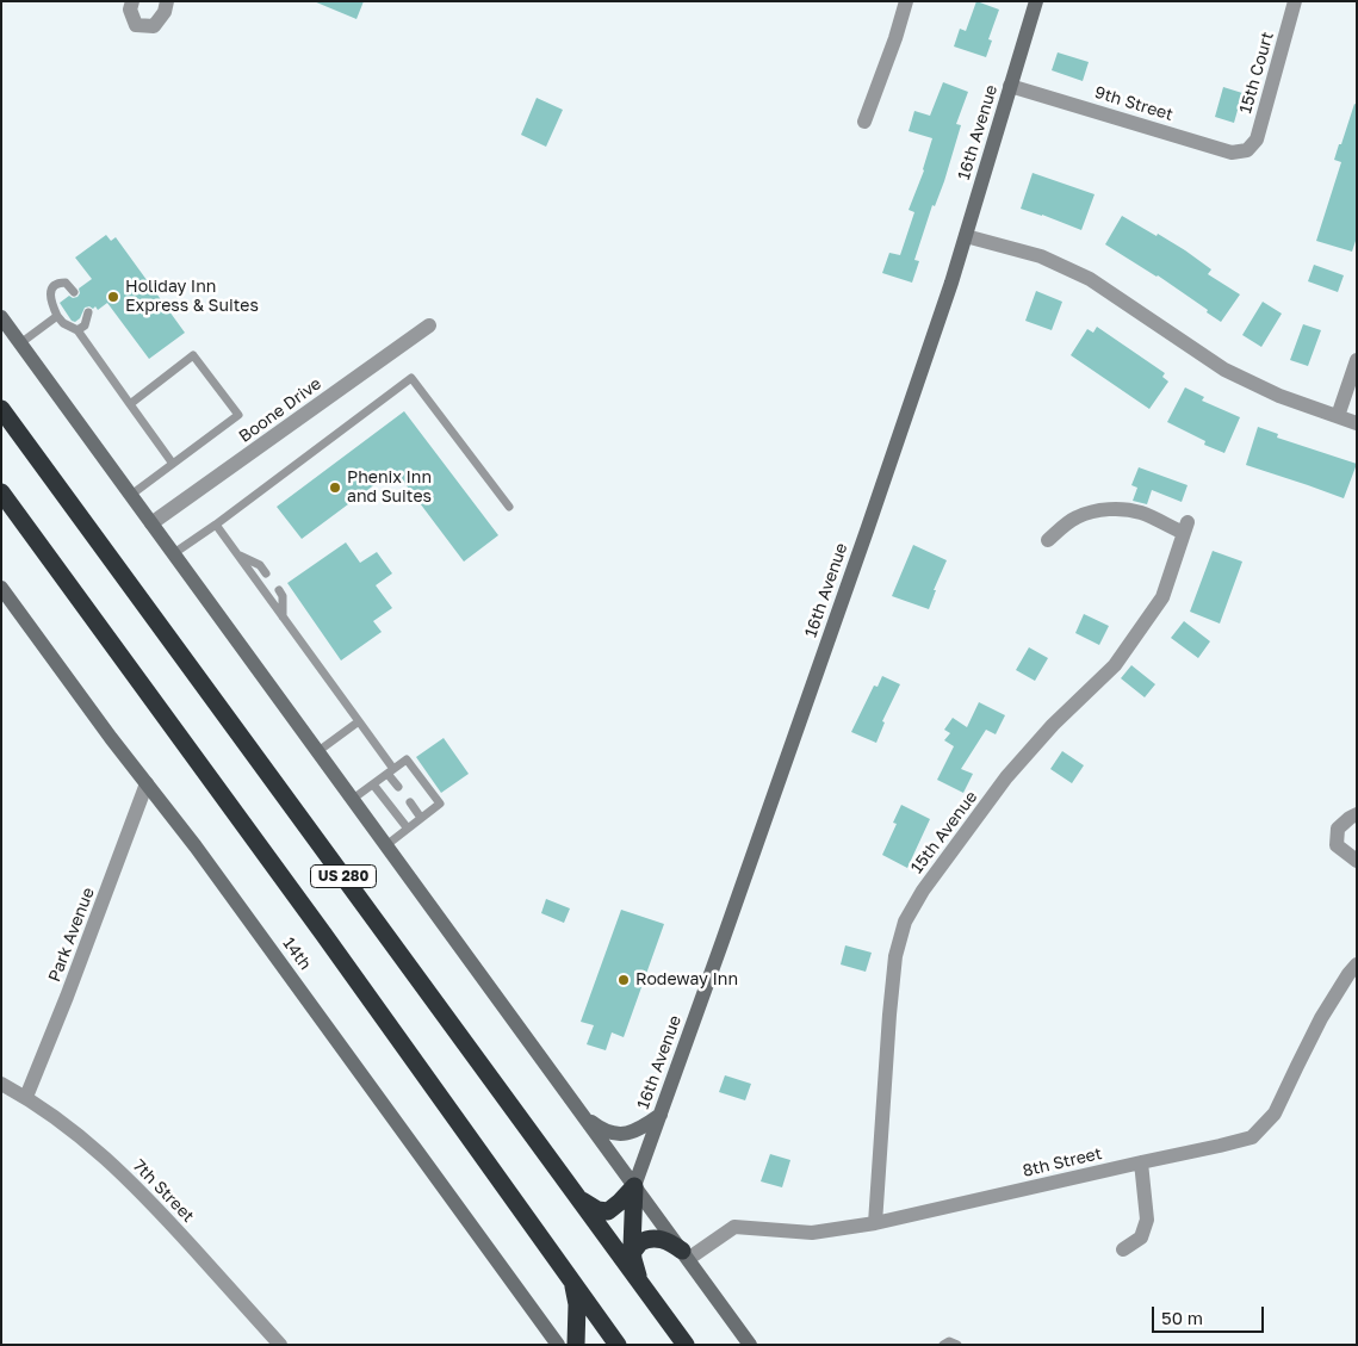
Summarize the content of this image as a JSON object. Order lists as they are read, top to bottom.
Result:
{
  "streets": {
    "highway": ["US 280"],
    "street": [
      "15th Court",
      "9th Street",
      "16th Avenue",
      "Boone Drive",
      "15th Avenue",
      "Park Avenue",
      "14th",
      "8th Street",
      "7th Street"
    ]
  },
  "crossings": [
    ["15th Court", "9th Street"],
    ["9th Street", "16th Avenue"],
    ["15th Avenue", "8th Street"],
    ["Park Avenue", "14th"],
    ["Park Avenue", "7th Street"]
  ],
  "places": ["Holiday Inn Express & Suites", "Phenix Inn and Suites", "Rodeway Inn"],
  "scale_bar": "50 m"
}
